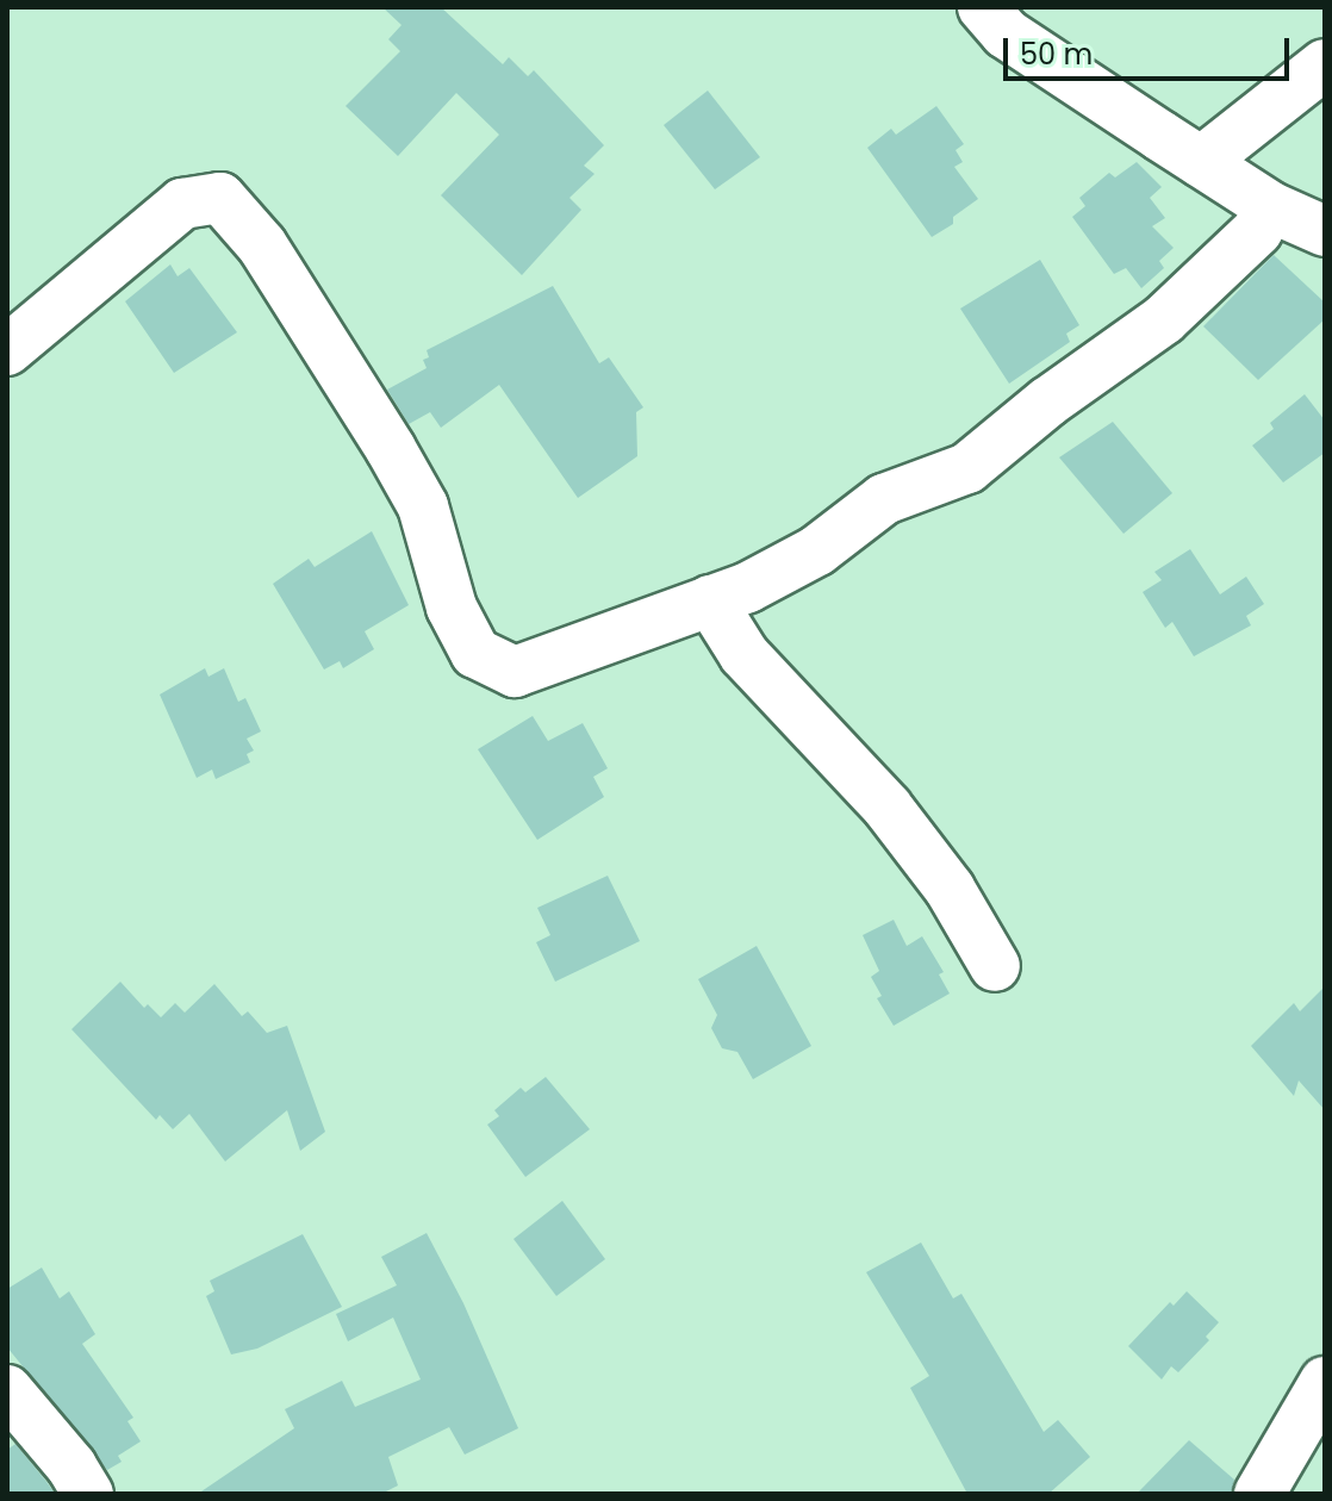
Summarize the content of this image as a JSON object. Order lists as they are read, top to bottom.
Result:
{
  "scale_bar": "50 m"
}
